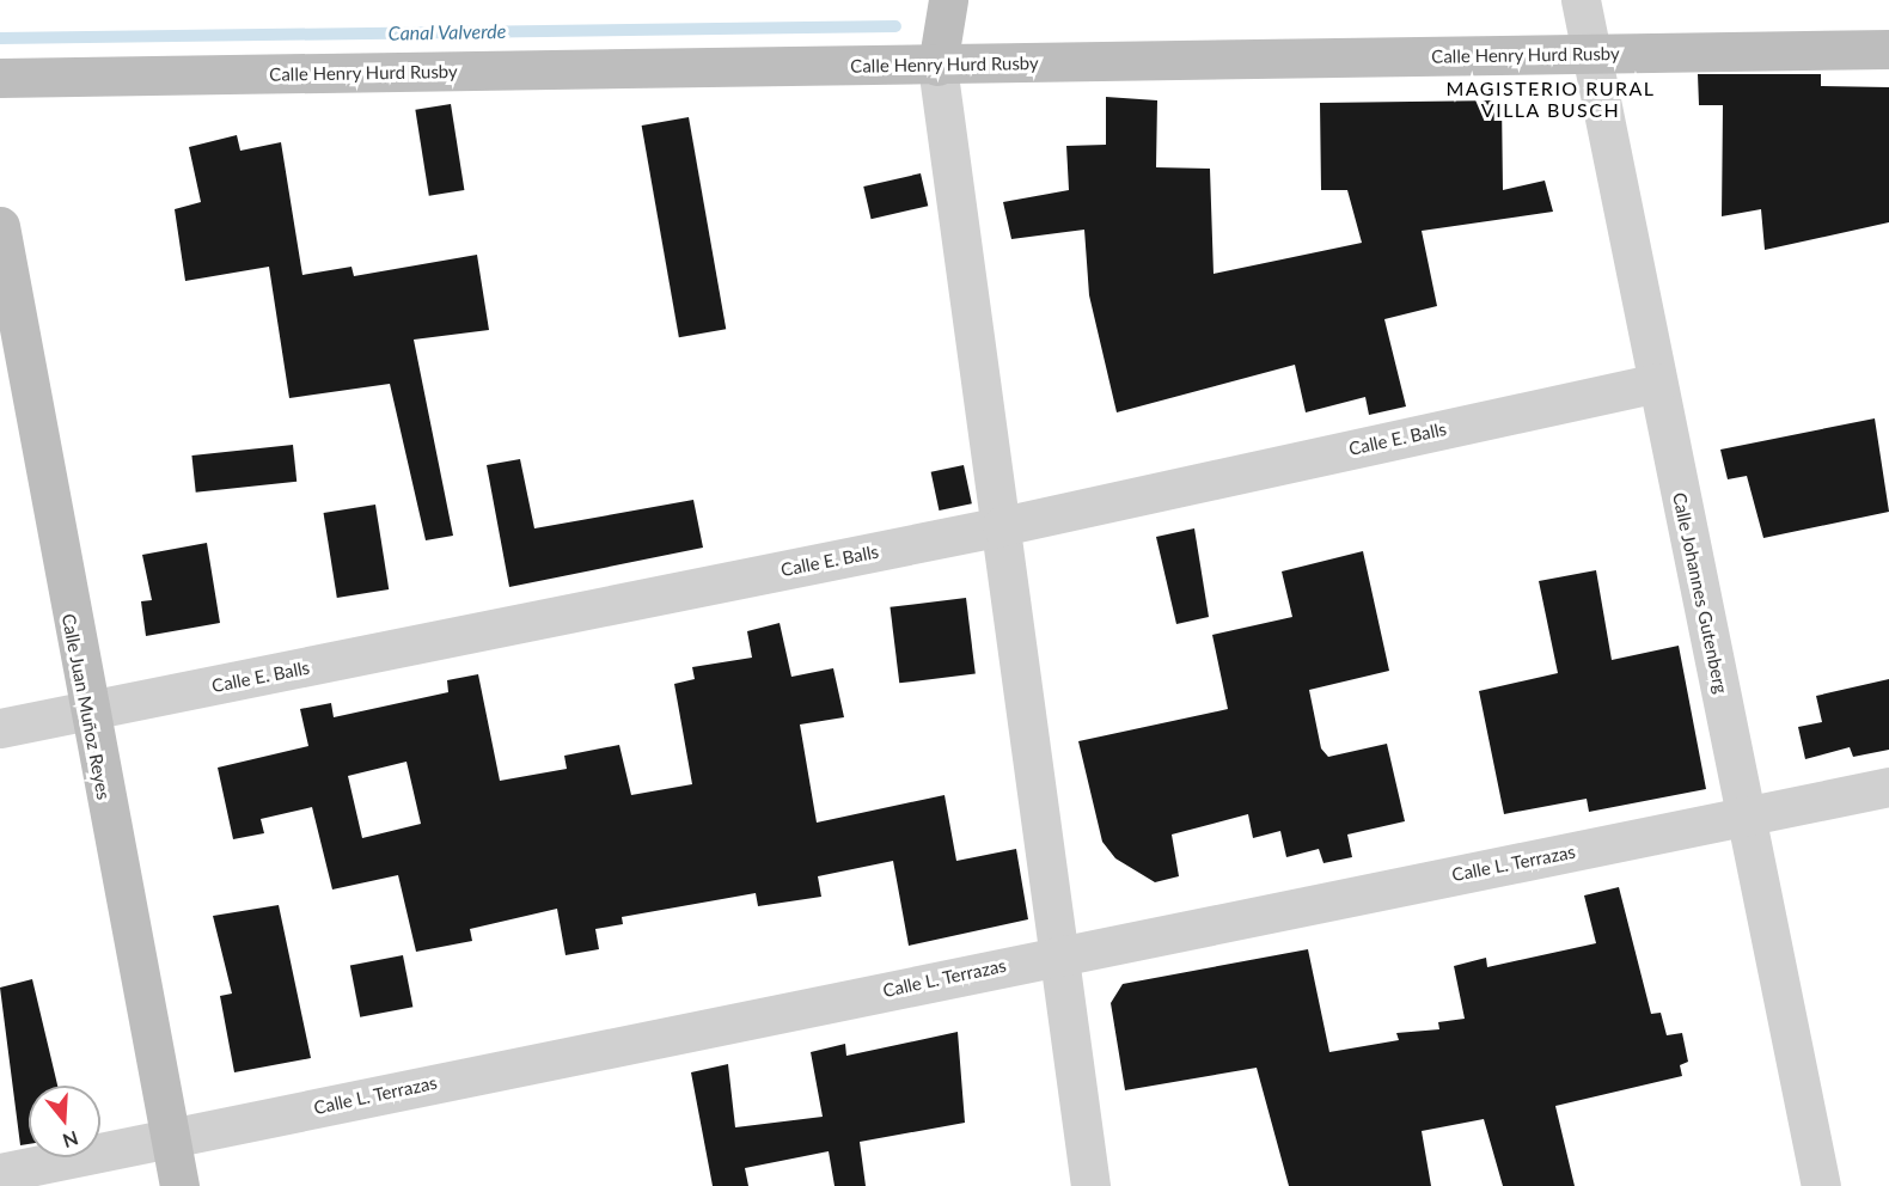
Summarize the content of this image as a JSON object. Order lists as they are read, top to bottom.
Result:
{
  "streets": {
    "street": [
      "Calle Henry Hurd Rusby",
      "Calle E. Balls",
      "Calle Johannes Gutenberg",
      "Calle Juan Muñoz Reyes",
      "Calle L. Terrazas"
    ]
  },
  "crossings": [
    ["Calle Henry Hurd Rusby", "Calle Johannes Gutenberg"],
    ["Calle E. Balls", "Calle Johannes Gutenberg"],
    ["Calle E. Balls", "Calle Juan Muñoz Reyes"],
    ["Calle Johannes Gutenberg", "Calle L. Terrazas"],
    ["Calle Juan Muñoz Reyes", "Calle L. Terrazas"]
  ],
  "districts": ["MAGISTERIO RURAL VILLA BUSCH"],
  "water": ["Canal Valverde"],
  "north": "bottom"
}
